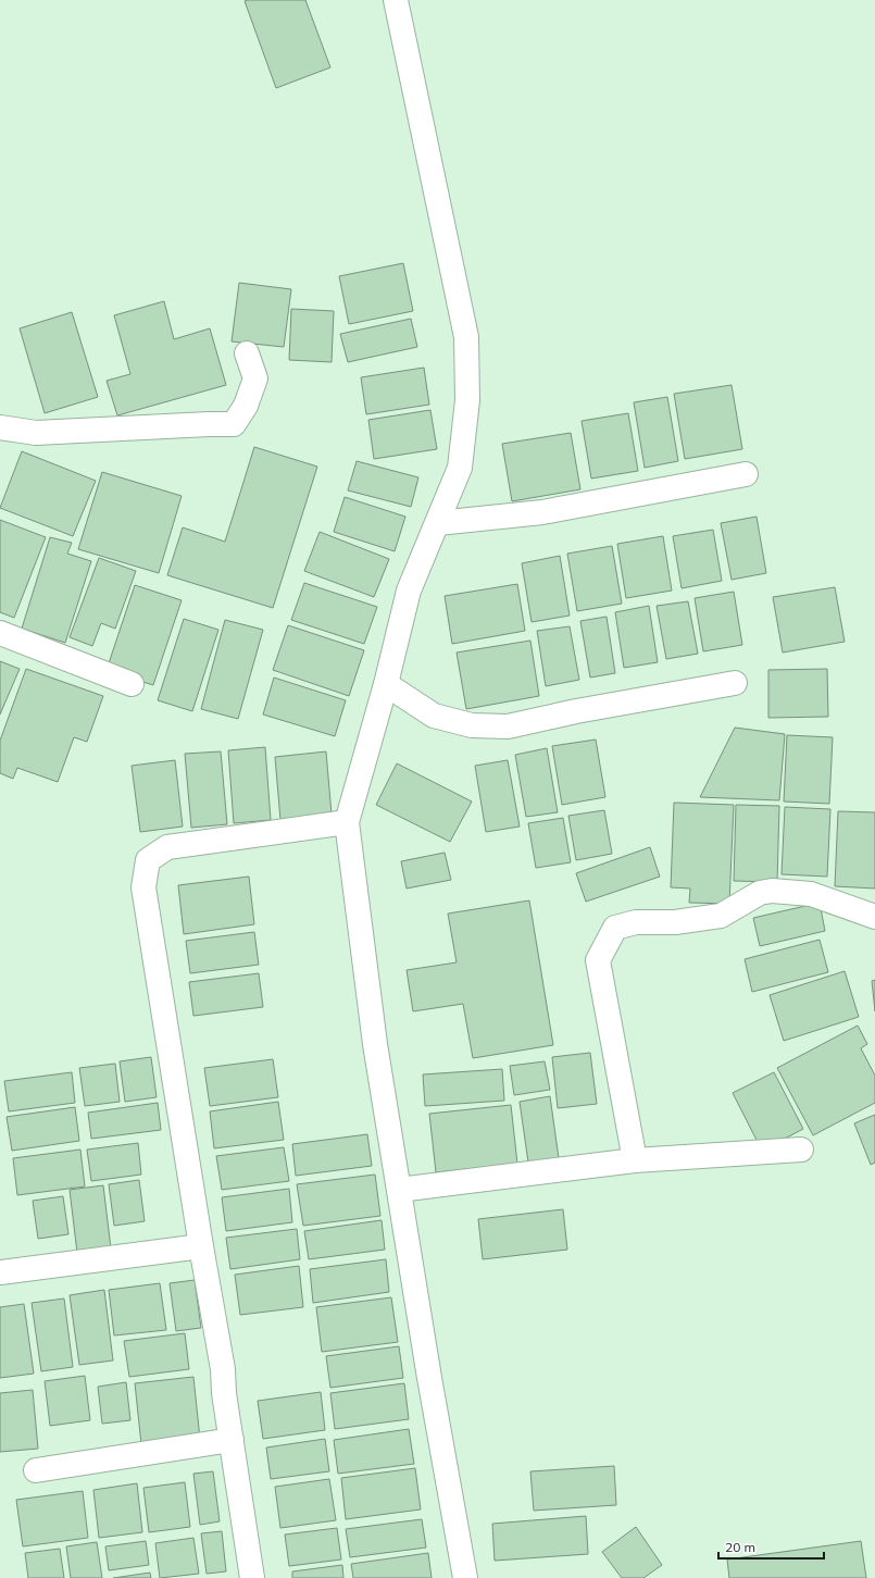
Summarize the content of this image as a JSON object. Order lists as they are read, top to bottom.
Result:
{
  "scale_bar": "20 m"
}
